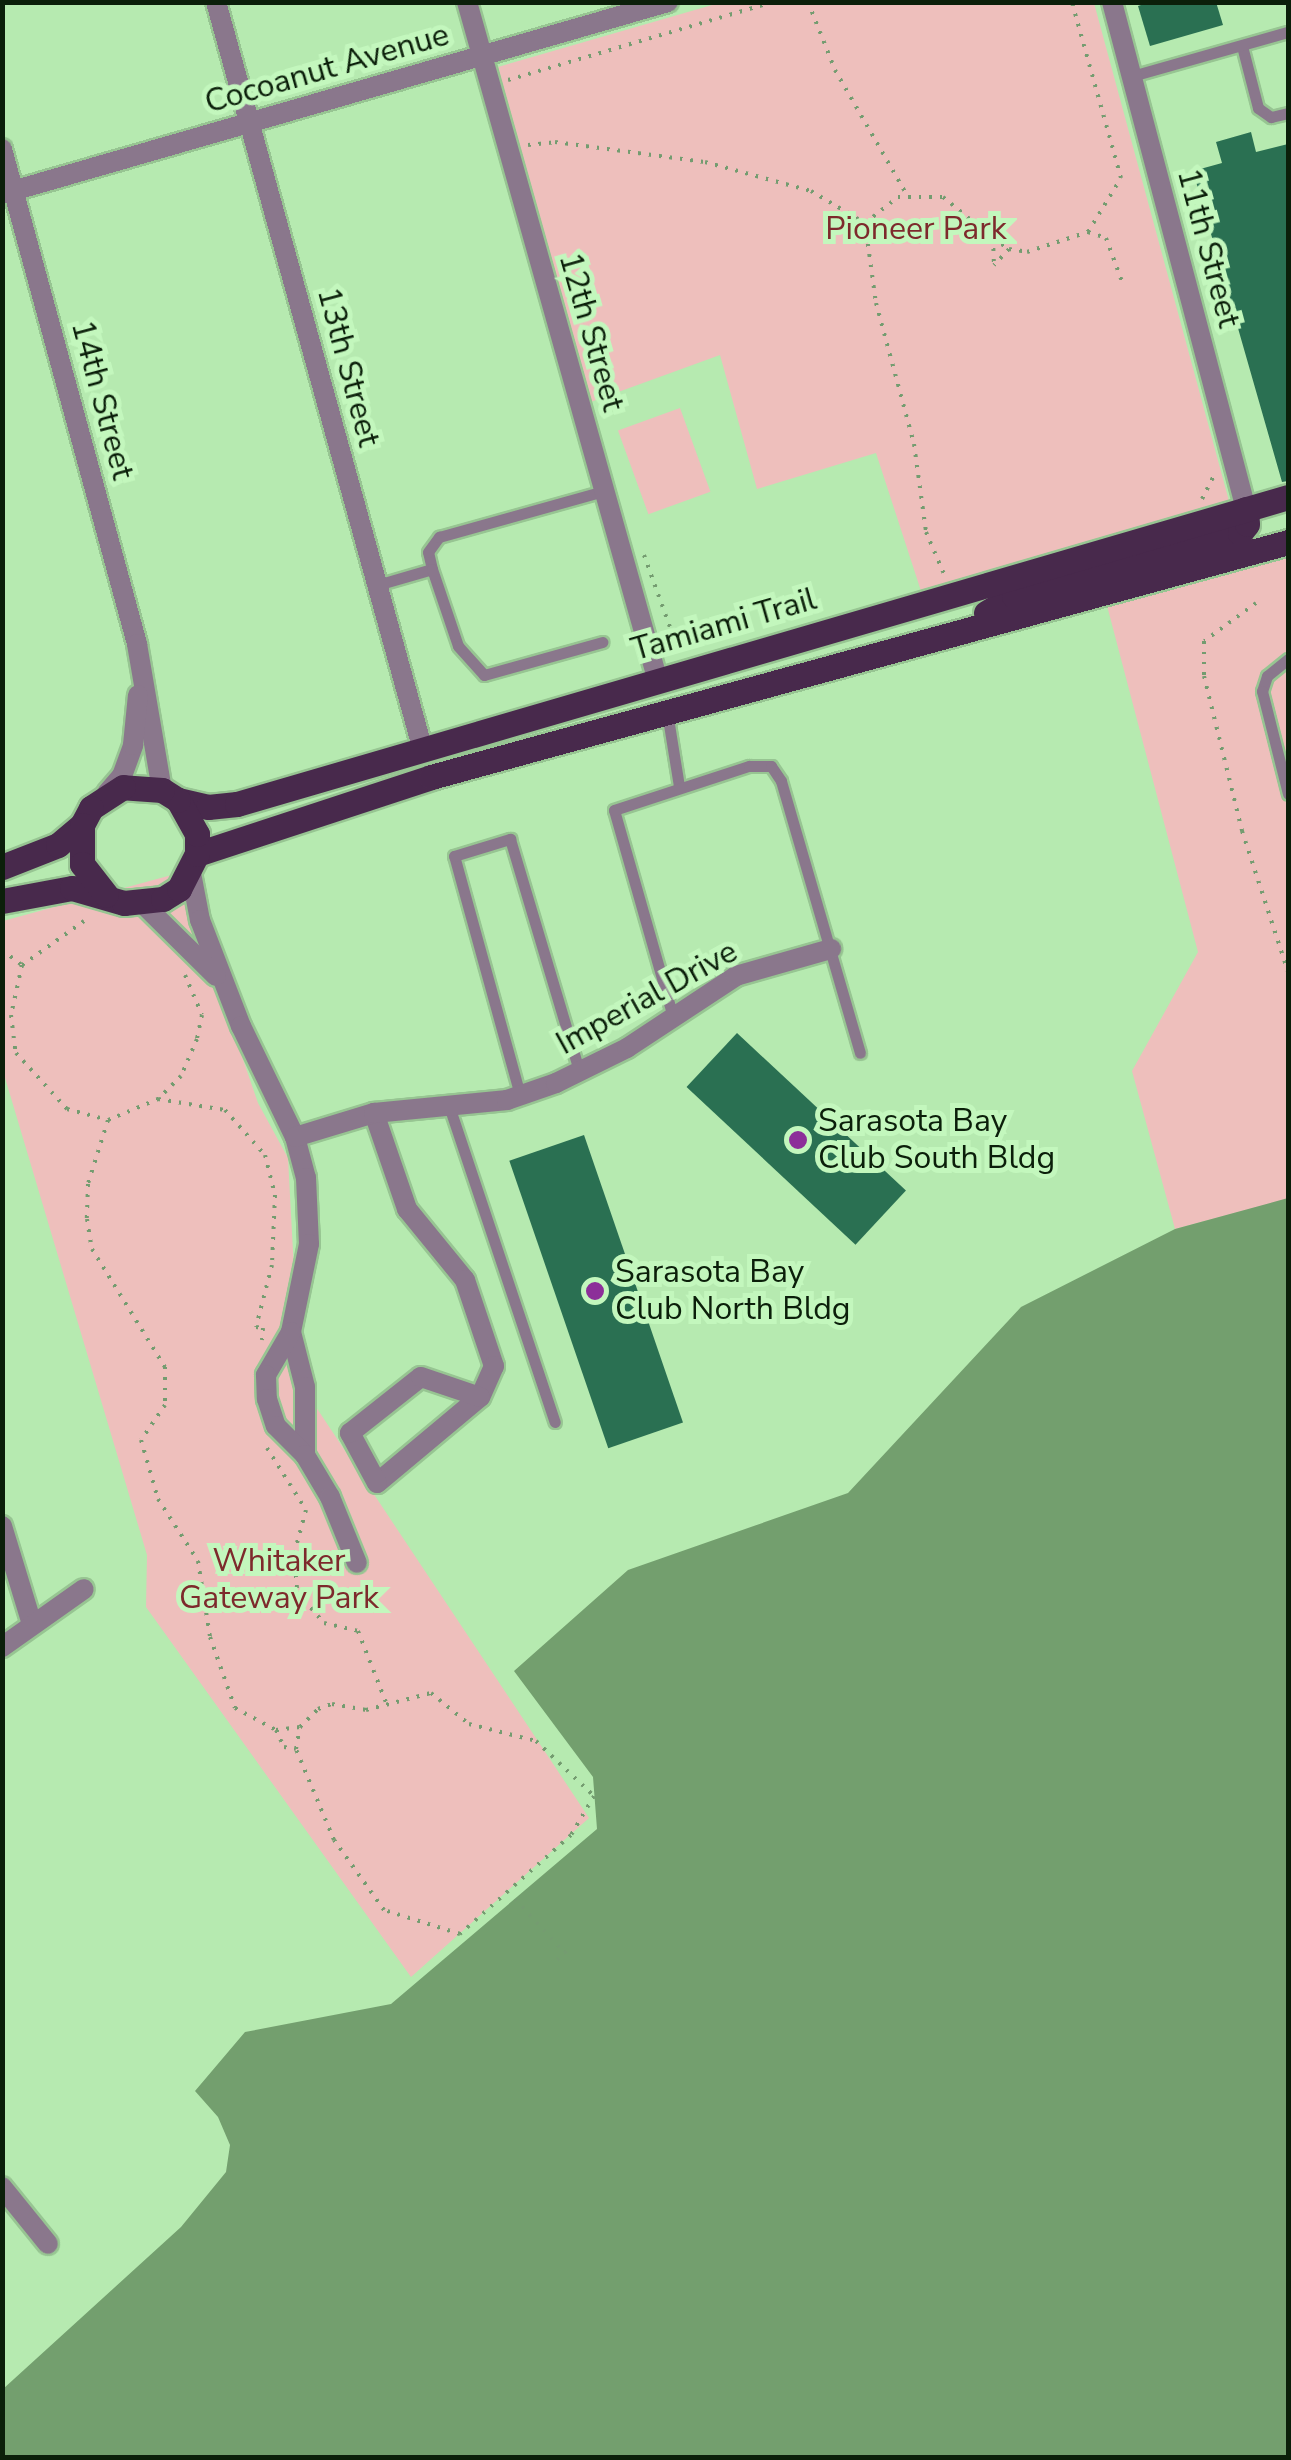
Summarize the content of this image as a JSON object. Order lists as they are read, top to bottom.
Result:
{
  "streets": {
    "main road": ["Tamiami Trail"],
    "street": [
      "Cocoanut Avenue",
      "11th Street",
      "12th Street",
      "13th Street",
      "14th Street",
      "Imperial Drive"
    ]
  },
  "crossings": [
    ["Cocoanut Avenue", "12th Street"],
    ["Cocoanut Avenue", "13th Street"],
    ["Cocoanut Avenue", "14th Street"],
    ["11th Street", "Tamiami Trail"],
    ["12th Street", "Tamiami Trail"],
    ["13th Street", "Tamiami Trail"],
    ["14th Street", "Tamiami Trail"]
  ],
  "parks": ["Pioneer Park", "Whitaker Gateway Park"],
  "places": ["Sarasota Bay Club South Bldg", "Sarasota Bay Club North Bldg"]
}
